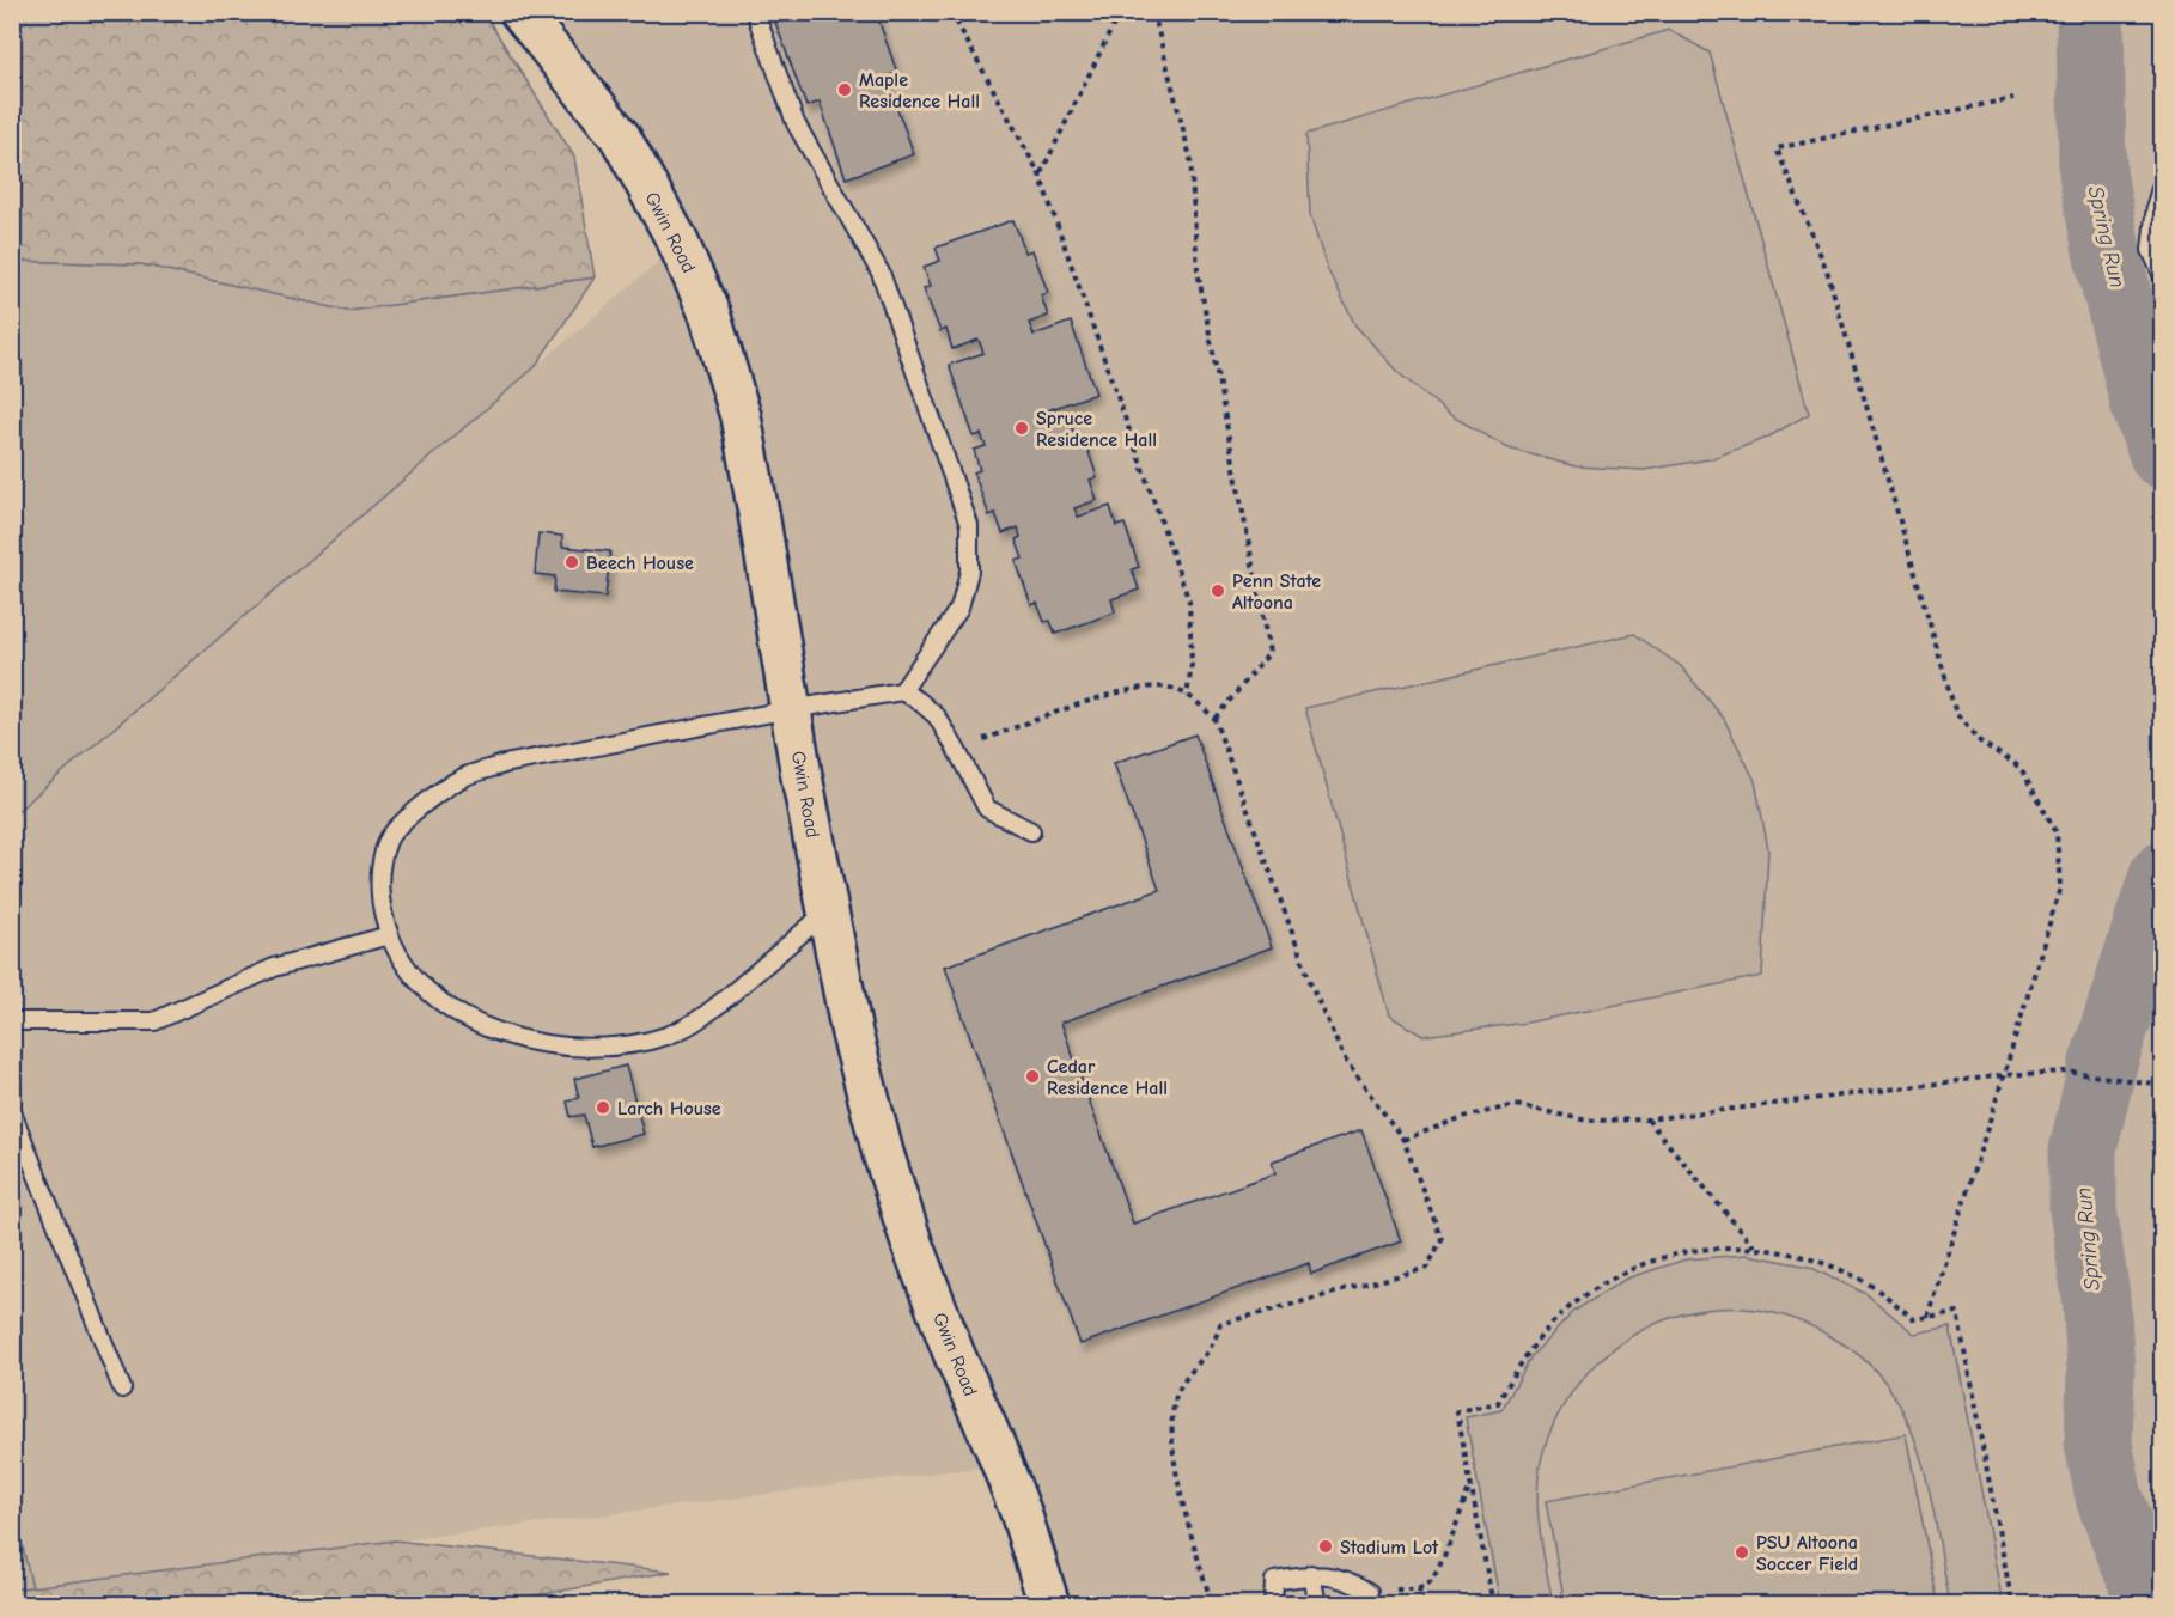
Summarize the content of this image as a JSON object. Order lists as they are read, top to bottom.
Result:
{
  "streets": {
    "street": ["Gwin Road"]
  },
  "water": ["Spring Run"],
  "places": [
    "Maple Residence Hall",
    "Spruce Residence Hall",
    "Beech House",
    "Penn State Altoona",
    "Cedar Residence Hall",
    "Larch House",
    "Stadium Lot",
    "PSU Altoona Soccer Field"
  ]
}
